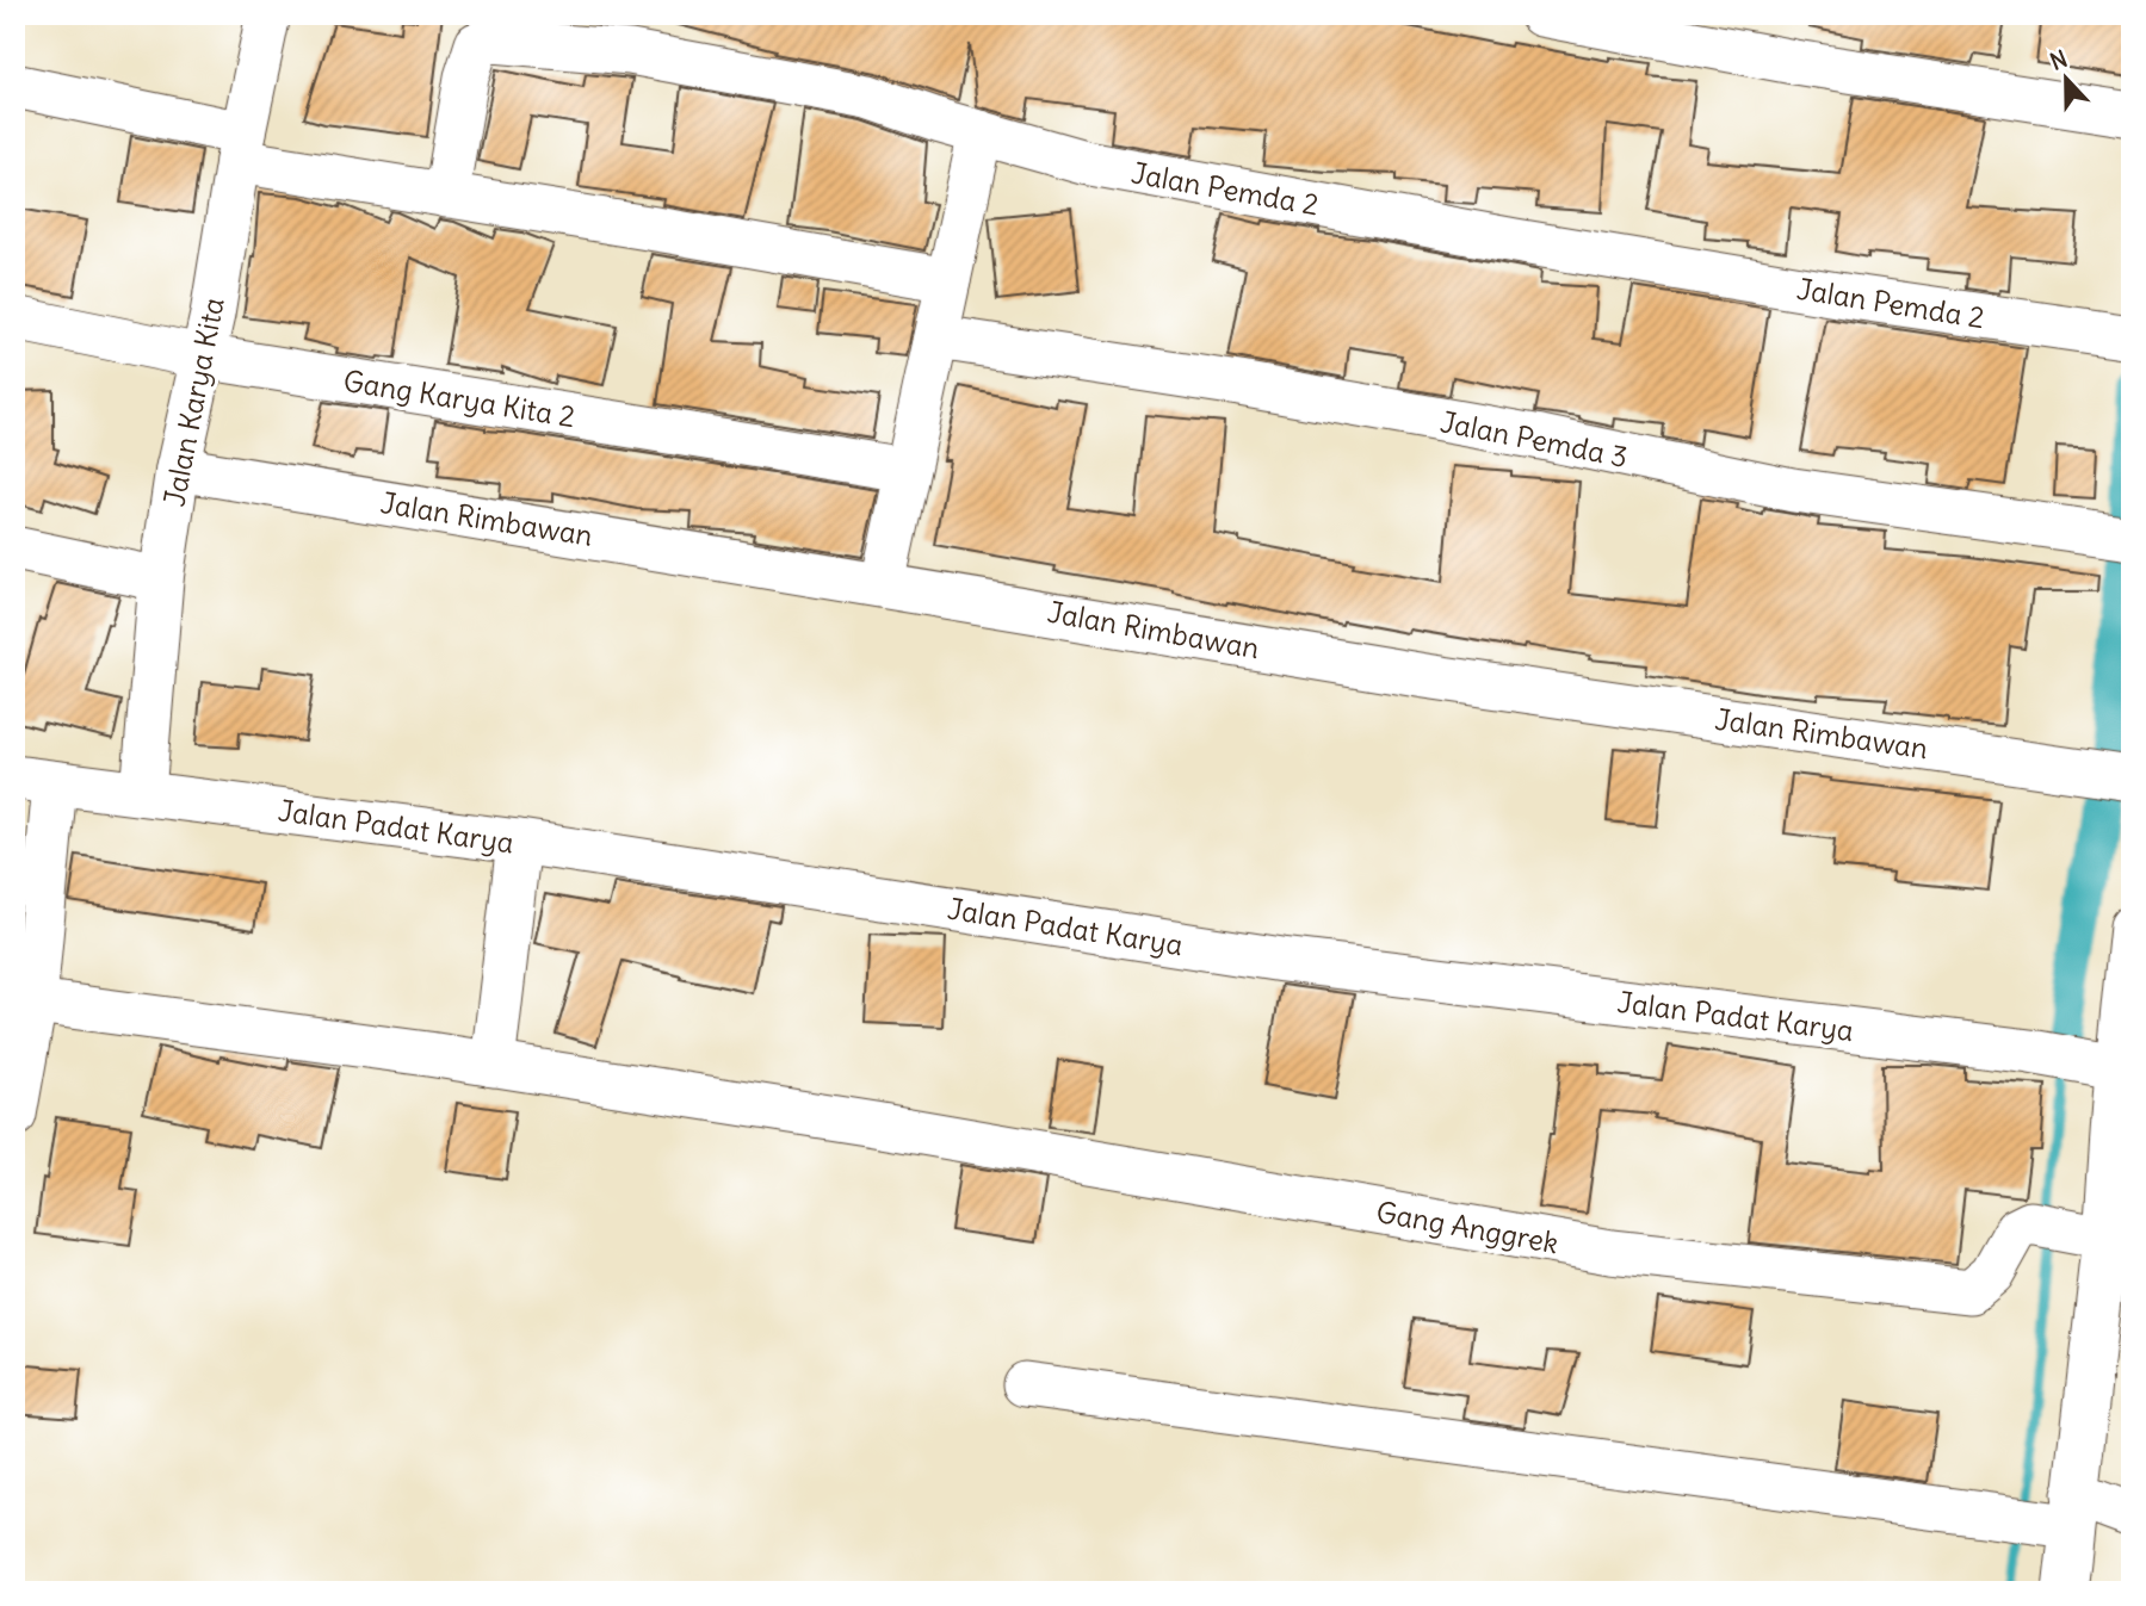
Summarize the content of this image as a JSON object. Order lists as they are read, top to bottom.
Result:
{
  "streets": {
    "street": [
      "Jalan Pemda 2",
      "Gang Karya Kita 2",
      "Jalan Karya Kita",
      "Jalan Pemda 3",
      "Jalan Rimbawan",
      "Jalan Padat Karya",
      "Gang Anggrek"
    ]
  },
  "crossings": [
    ["Gang Karya Kita 2", "Jalan Karya Kita"],
    ["Jalan Karya Kita", "Jalan Rimbawan"],
    ["Jalan Karya Kita", "Jalan Padat Karya"]
  ],
  "north": "top"
}
